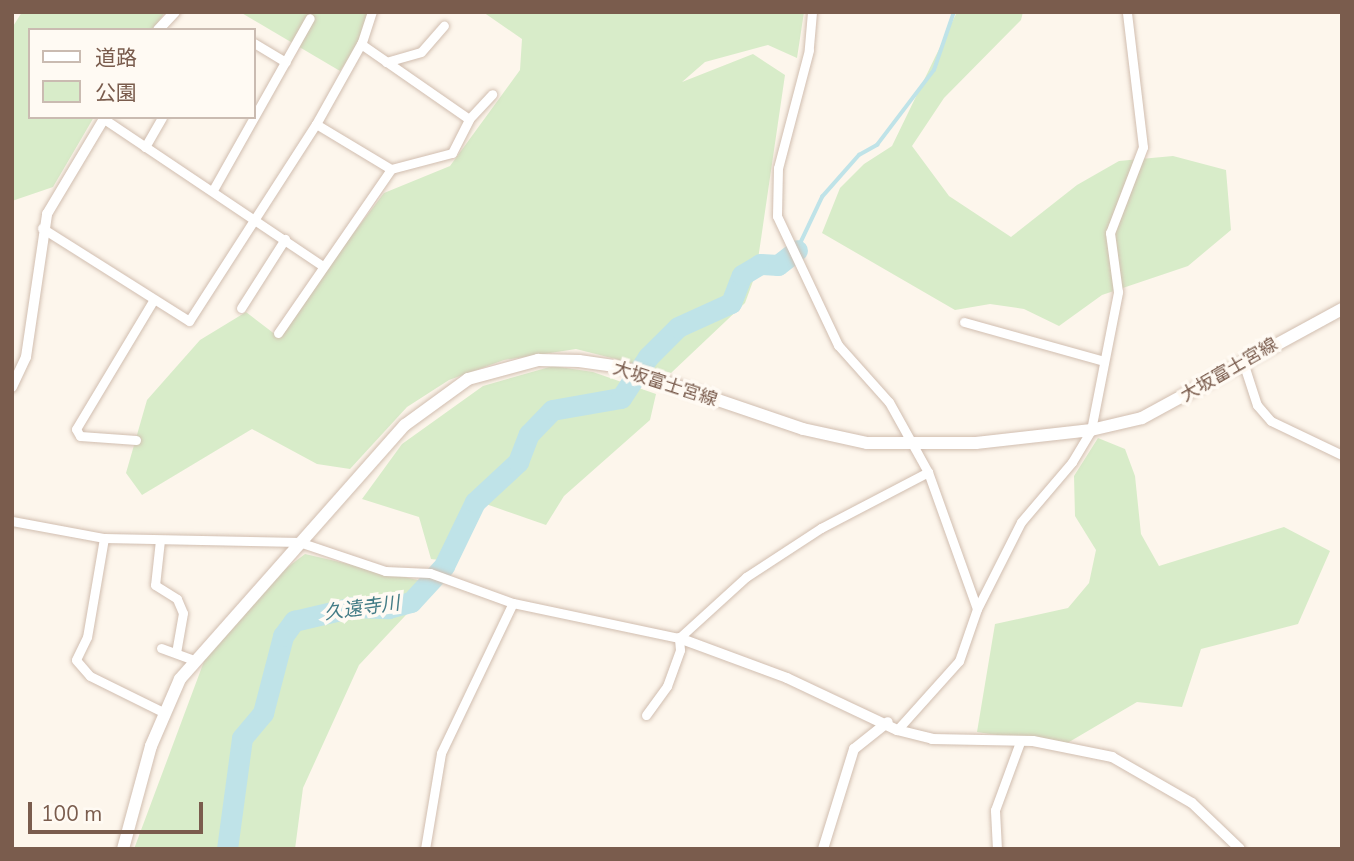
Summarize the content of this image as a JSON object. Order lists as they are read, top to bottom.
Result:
{
  "streets": {
    "main road": ["大坂富士宮線"]
  },
  "water": ["久遠寺川"],
  "legend": ["道路", "公園"],
  "scale_bar": "100 m"
}
